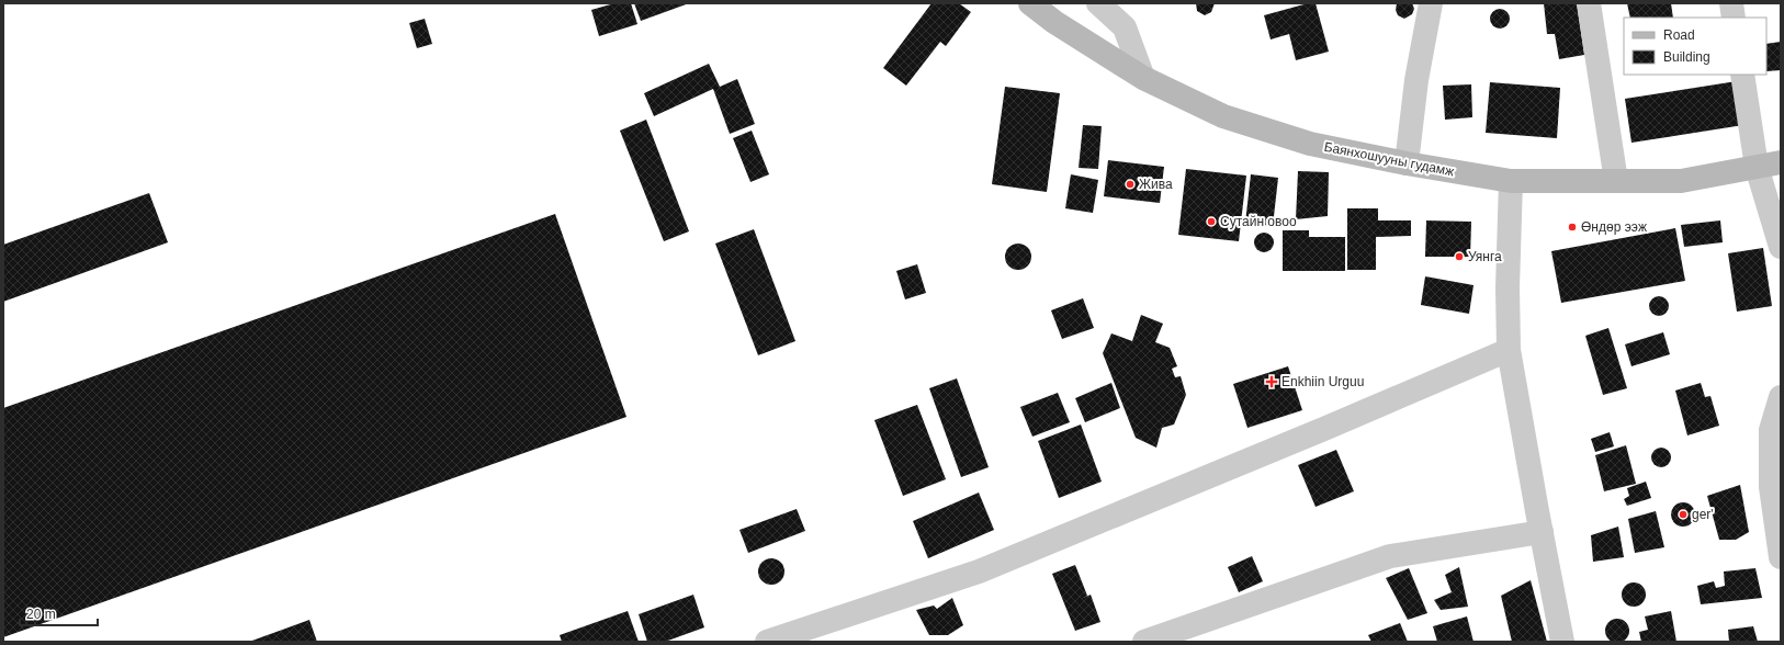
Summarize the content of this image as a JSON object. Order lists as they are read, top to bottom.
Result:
{
  "streets": {
    "main road": ["Баянхошууны гудамж"]
  },
  "places": {
    "other": [
      "Жива",
      "Сутайн овоо",
      "Өндөр ээж",
      "Уянга",
      "ger'"
    ],
    "health": ["Enkhiin Urguu"]
  },
  "legend": ["Road", "Building"],
  "scale_bar": "20 m"
}
